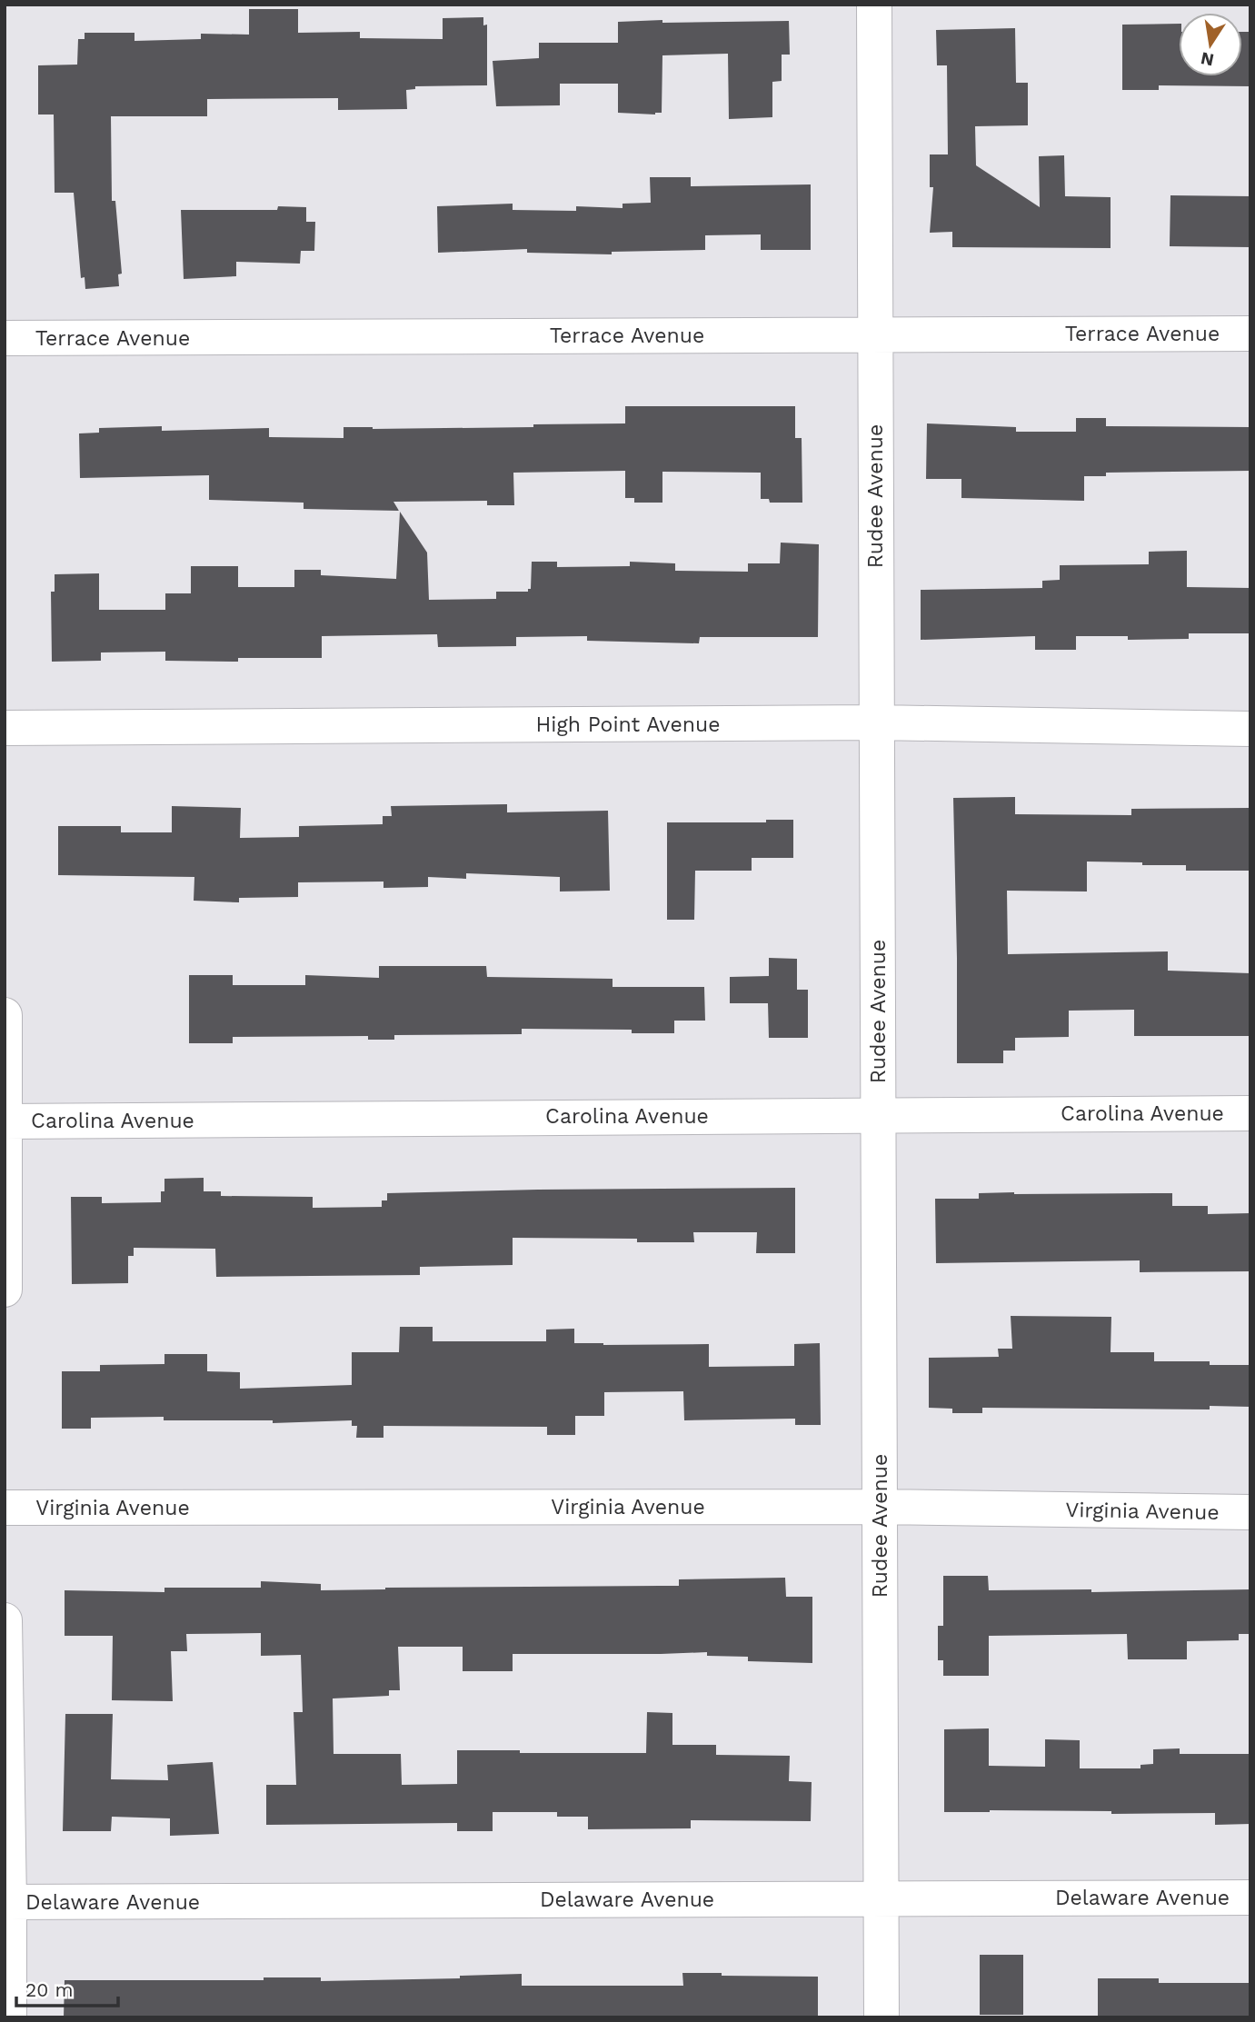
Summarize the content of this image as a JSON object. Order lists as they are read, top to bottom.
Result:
{
  "streets": {
    "street": [
      "Terrace Avenue",
      "Rudee Avenue",
      "High Point Avenue",
      "Carolina Avenue",
      "Virginia Avenue",
      "Delaware Avenue"
    ]
  },
  "crossings": [
    ["Terrace Avenue", "Rudee Avenue"],
    ["Rudee Avenue", "High Point Avenue"],
    ["Rudee Avenue", "Carolina Avenue"],
    ["Rudee Avenue", "Virginia Avenue"],
    ["Rudee Avenue", "Delaware Avenue"]
  ],
  "scale_bar": "20 m",
  "north": "bottom"
}
